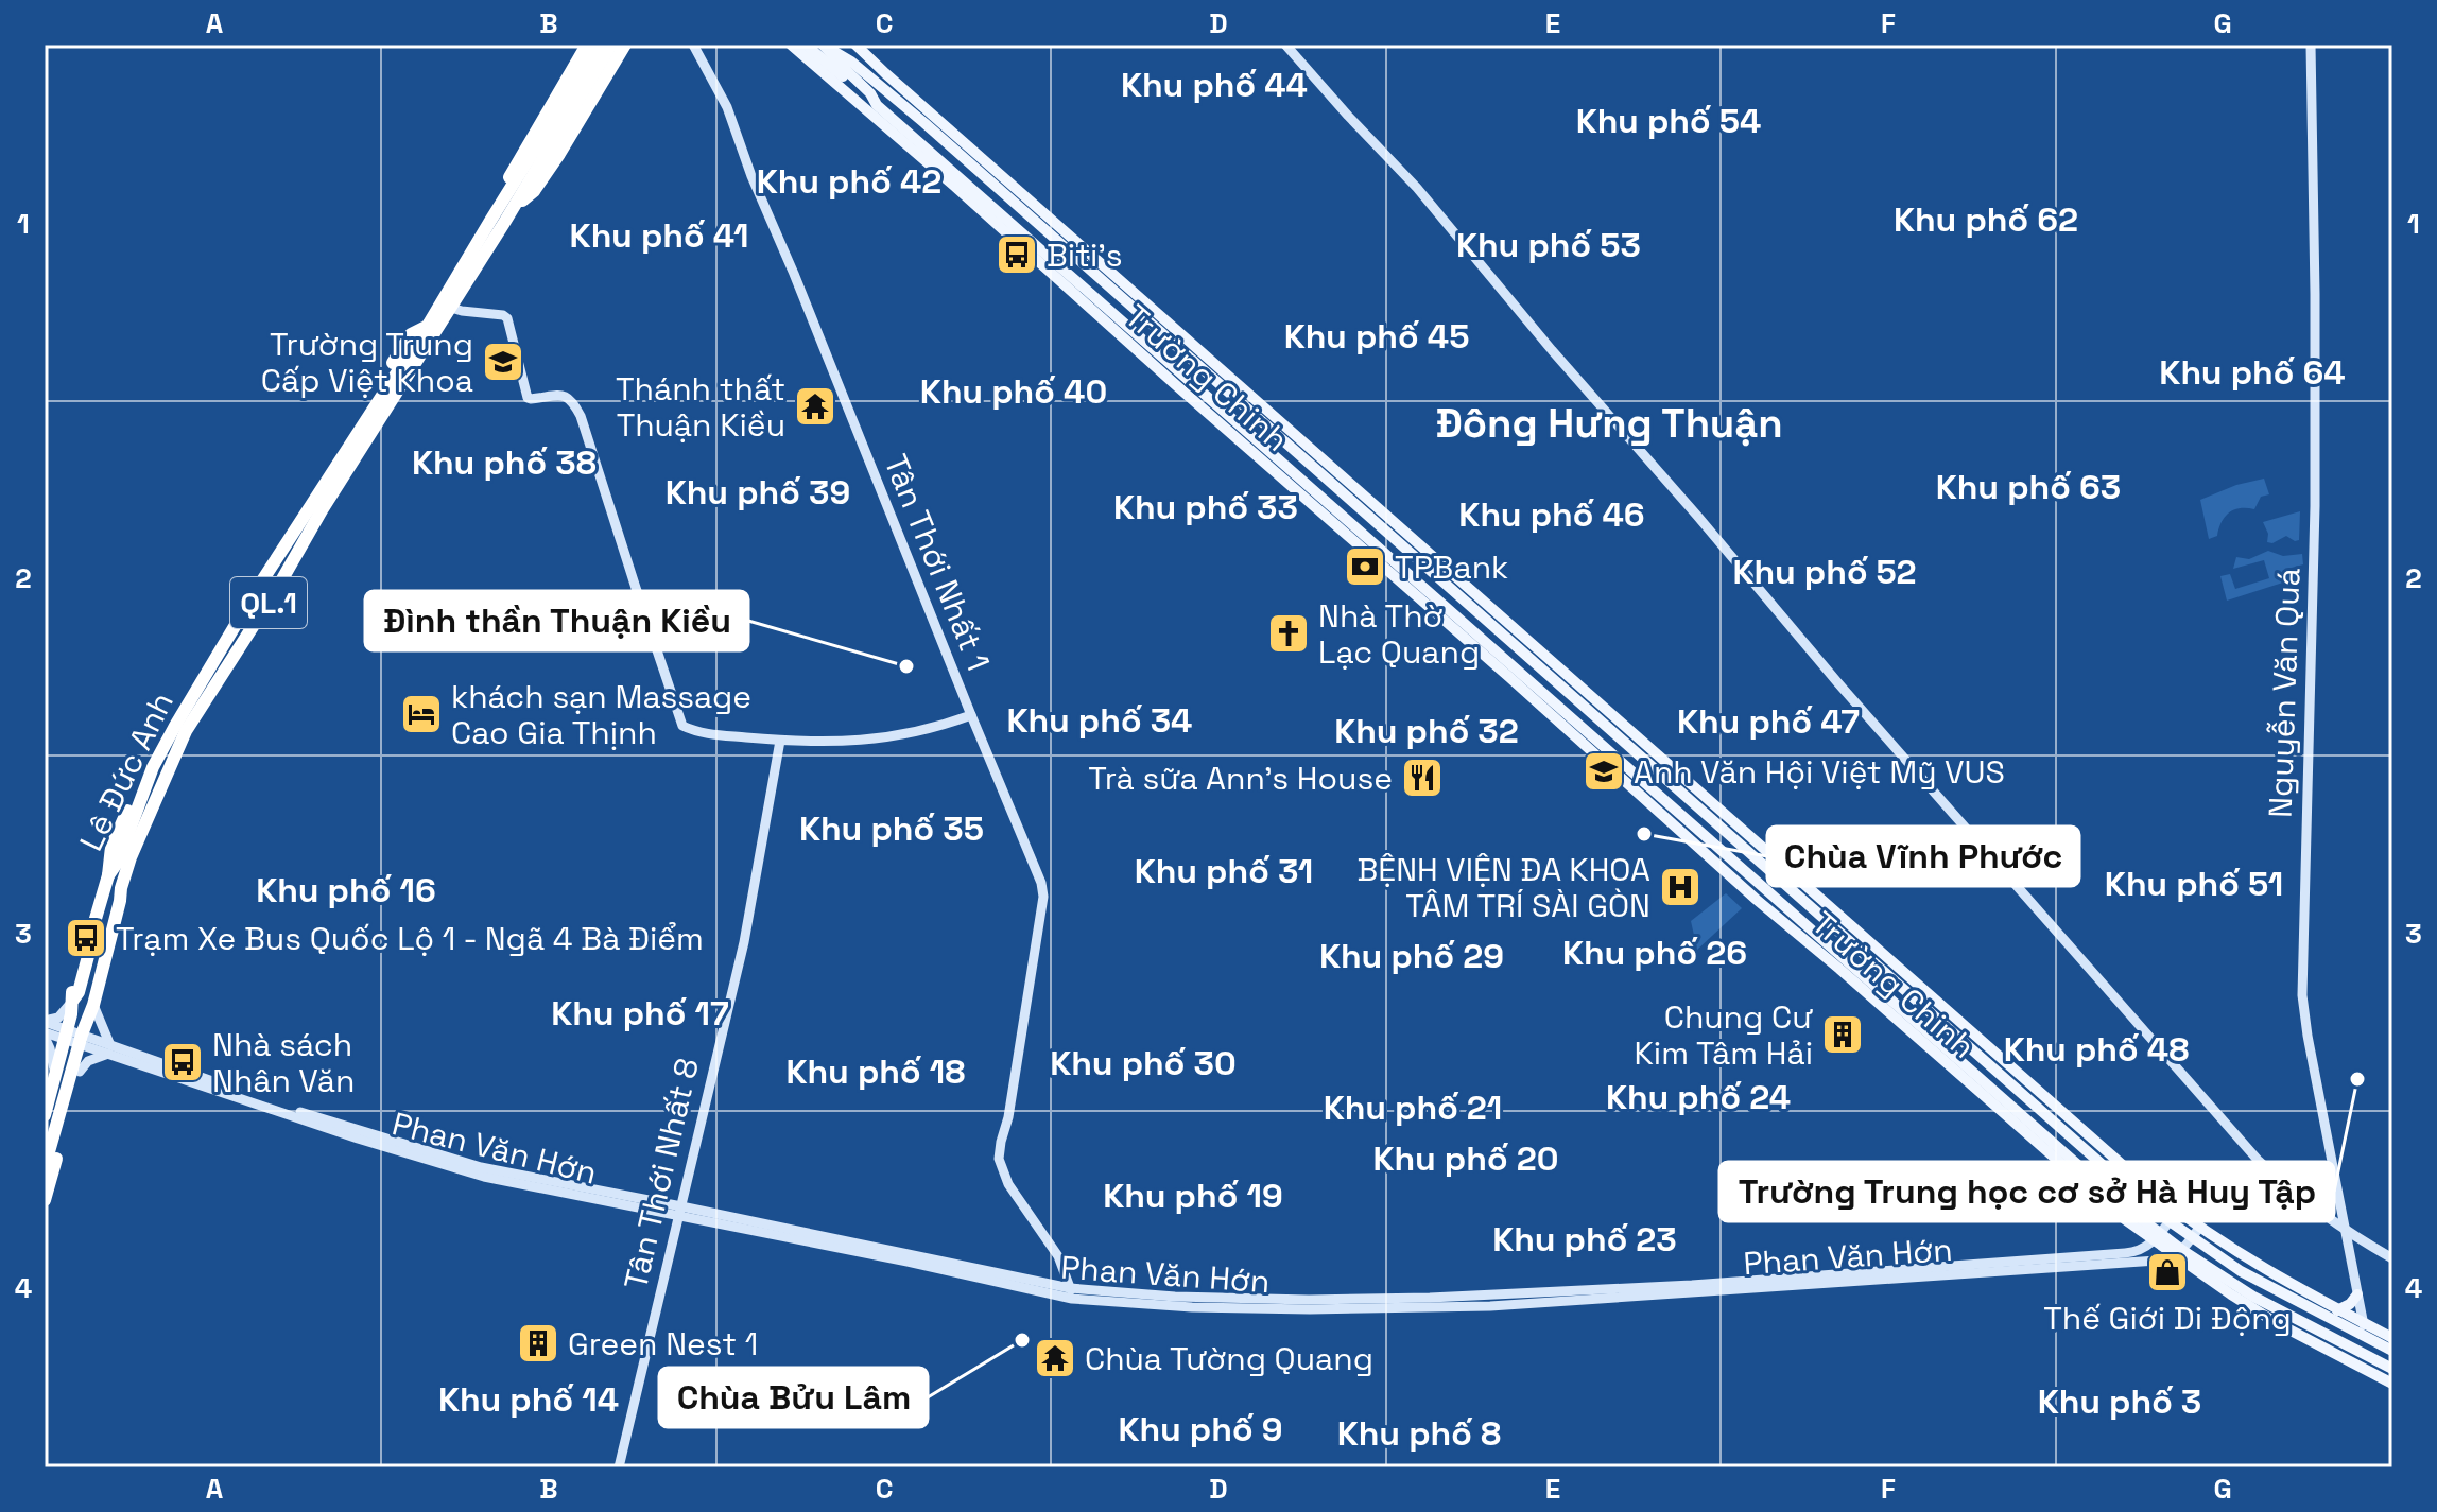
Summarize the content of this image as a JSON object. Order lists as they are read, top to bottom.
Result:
{
  "streets": {
    "highway": ["QL.1", "Lê Đức Anh"],
    "main road": ["Trường Chinh"],
    "street": [
      "Tân Thới Nhất 1",
      "Nguyễn Văn Quá",
      "Phan Văn Hớn",
      "Tân Thới Nhất 8"
    ]
  },
  "crossings": [
    ["Trường Chinh", "Nguyễn Văn Quá"],
    ["Trường Chinh", "Phan Văn Hớn"],
    ["Tân Thới Nhất 1", "Phan Văn Hớn"],
    ["QL.1", "Lê Đức Anh"],
    ["Lê Đức Anh", "Phan Văn Hớn"],
    ["Phan Văn Hớn", "Tân Thới Nhất 8"]
  ],
  "districts": [
    "Khu phố 44",
    "Khu phố 54",
    "Khu phố 42",
    "Khu phố 62",
    "Khu phố 41",
    "Khu phố 53",
    "Khu phố 45",
    "Khu phố 64",
    "Khu phố 40",
    "Đông Hưng Thuận",
    "Khu phố 38",
    "Khu phố 63",
    "Khu phố 39",
    "Khu phố 33",
    "Khu phố 46",
    "Khu phố 52",
    "Khu phố 34",
    "Khu phố 47",
    "Khu phố 32",
    "Khu phố 35",
    "Khu phố 31",
    "Khu phố 51",
    "Khu phố 16",
    "Khu phố 26",
    "Khu phố 29",
    "Khu phố 17",
    "Khu phố 48",
    "Khu phố 30",
    "Khu phố 18",
    "Khu phố 24",
    "Khu phố 21",
    "Khu phố 20",
    "Khu phố 19",
    "Khu phố 23",
    "Khu phố 14",
    "Khu phố 3",
    "Khu phố 9",
    "Khu phố 8"
  ],
  "places": {
    "bus stop": ["Biti's", "Trạm Xe Bus Quốc Lộ 1 - Ngã 4 Bà Điểm", "Nhà sách Nhân Văn"],
    "school or university": ["Trường Trung Cấp Việt Khoa", "Anh Văn Hội Việt Mỹ VUS"],
    "temple": ["Thánh thất Thuận Kiều", "Chùa Tường Quang"],
    "bank": ["TPBank"],
    "church": ["Nhà Thờ Lạc Quang"],
    "other": [
      "Đình thần Thuận Kiều",
      "Chùa Vĩnh Phước",
      "Trường Trung học cơ sở Hà Huy Tập",
      "Chùa Bửu Lâm"
    ],
    "hotel": ["khách sạn Massage Cao Gia Thịnh"],
    "restaurant": ["Trà sữa Ann's House"],
    "hospital": ["BỆNH VIỆN ĐA KHOA TÂM TRÍ SÀI GÒN"],
    "building": ["Chung Cư Kim Tâm Hải", "Green Nest 1"],
    "shop": ["Thế Giới Di Động"]
  },
  "grid": {
    "columns": [
      "A",
      "B",
      "C",
      "D",
      "E",
      "F",
      "G"
    ],
    "rows": [
      "1",
      "2",
      "3",
      "4"
    ]
  }
}
